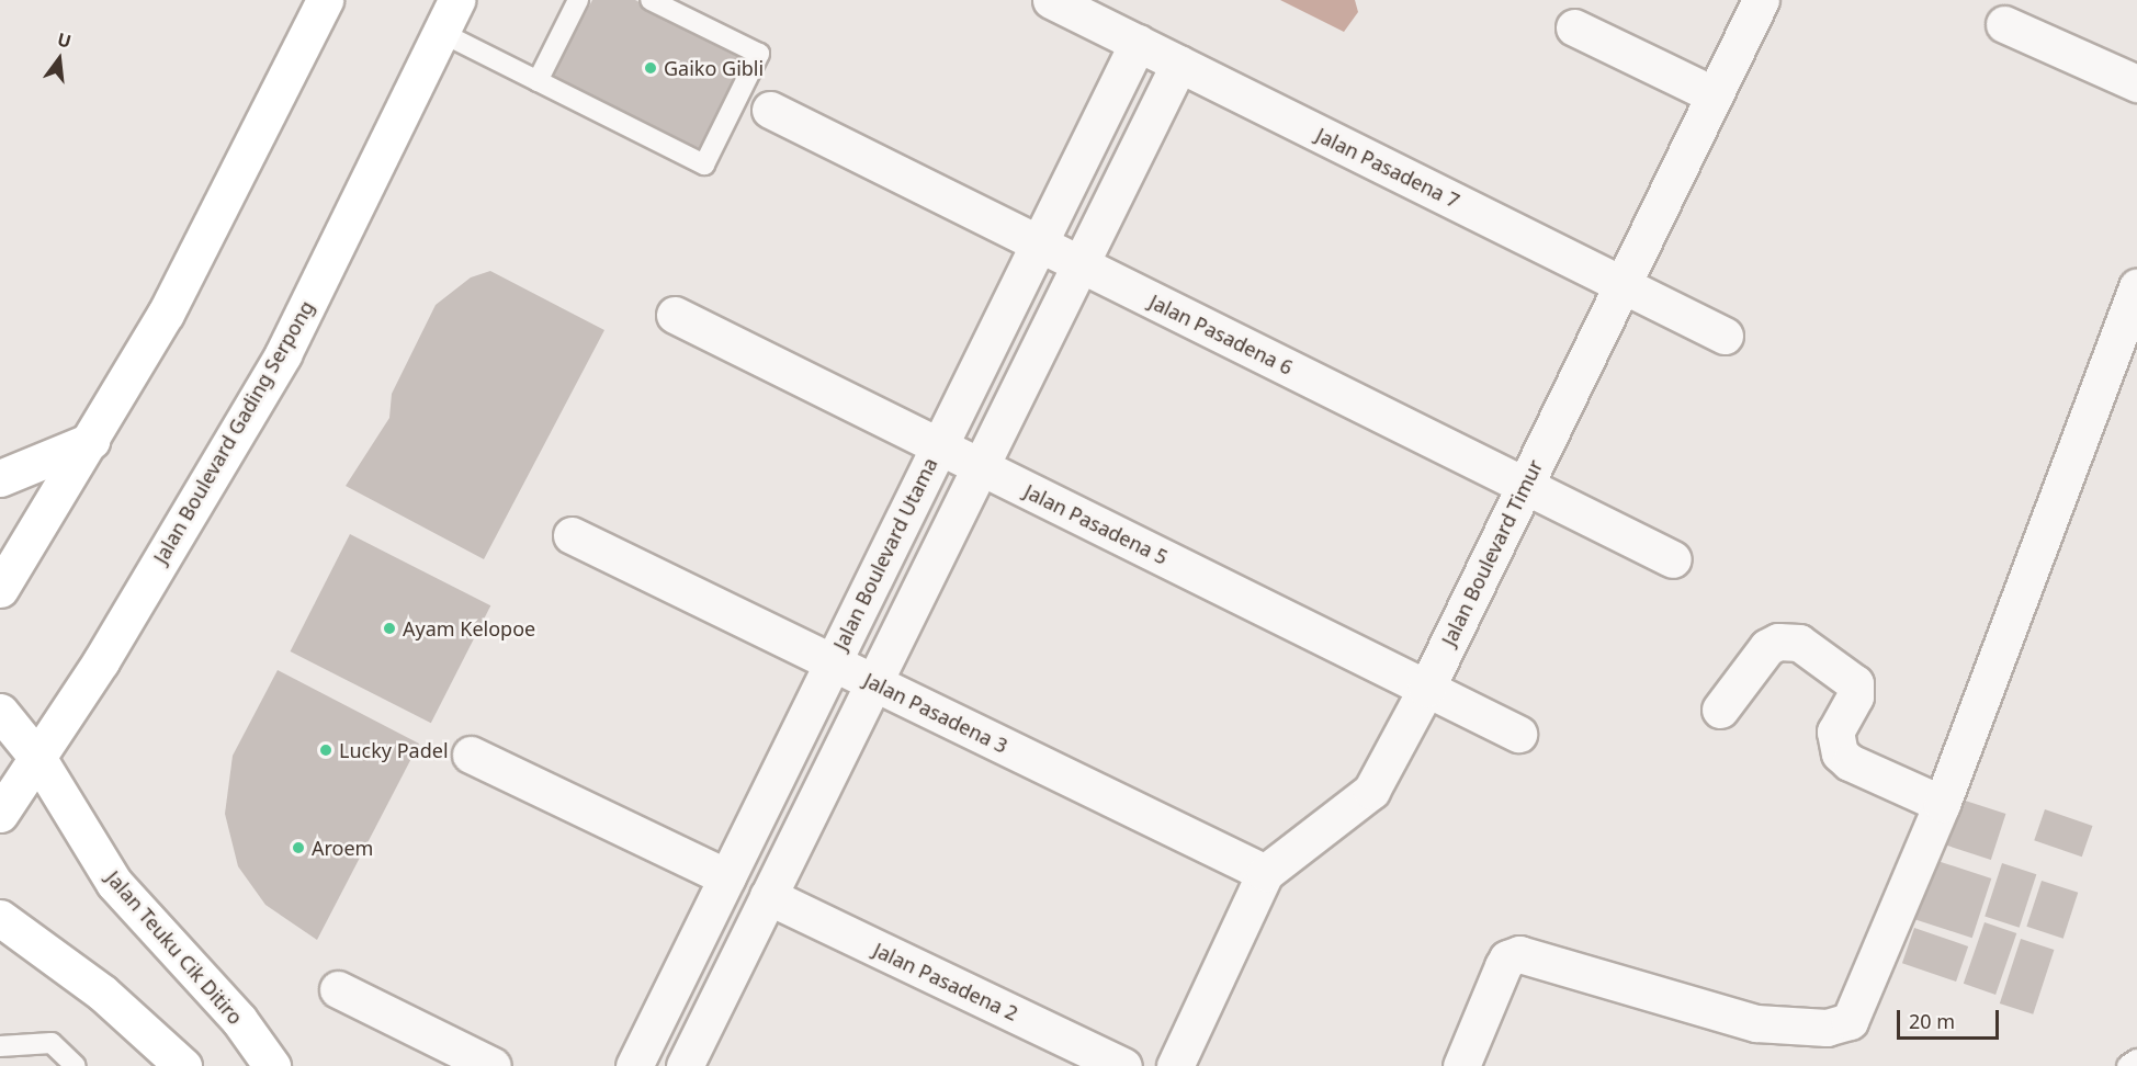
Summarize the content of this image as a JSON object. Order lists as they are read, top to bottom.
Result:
{
  "streets": {
    "main road": ["Jalan Boulevard Gading Serpong", "Jalan Teuku Cik Ditiro"],
    "street": [
      "Jalan Pasadena 7",
      "Jalan Pasadena 6",
      "Jalan Pasadena 5",
      "Jalan Boulevard Timur",
      "Jalan Boulevard Utama",
      "Jalan Pasadena 3",
      "Jalan Pasadena 2"
    ]
  },
  "crossings": [
    ["Jalan Pasadena 7", "Jalan Boulevard Timur"],
    ["Jalan Pasadena 7", "Jalan Boulevard Utama"],
    ["Jalan Pasadena 6", "Jalan Boulevard Timur"],
    ["Jalan Pasadena 6", "Jalan Boulevard Utama"],
    ["Jalan Boulevard Gading Serpong", "Jalan Teuku Cik Ditiro"],
    ["Jalan Pasadena 5", "Jalan Boulevard Timur"],
    ["Jalan Pasadena 5", "Jalan Boulevard Utama"],
    ["Jalan Boulevard Timur", "Jalan Pasadena 3"],
    ["Jalan Boulevard Utama", "Jalan Pasadena 3"]
  ],
  "places": [
    "Gaiko Gibli",
    "Ayam Kelopoe",
    "Lucky Padel",
    "Aroem"
  ],
  "scale_bar": "20 m",
  "north": "top"
}
